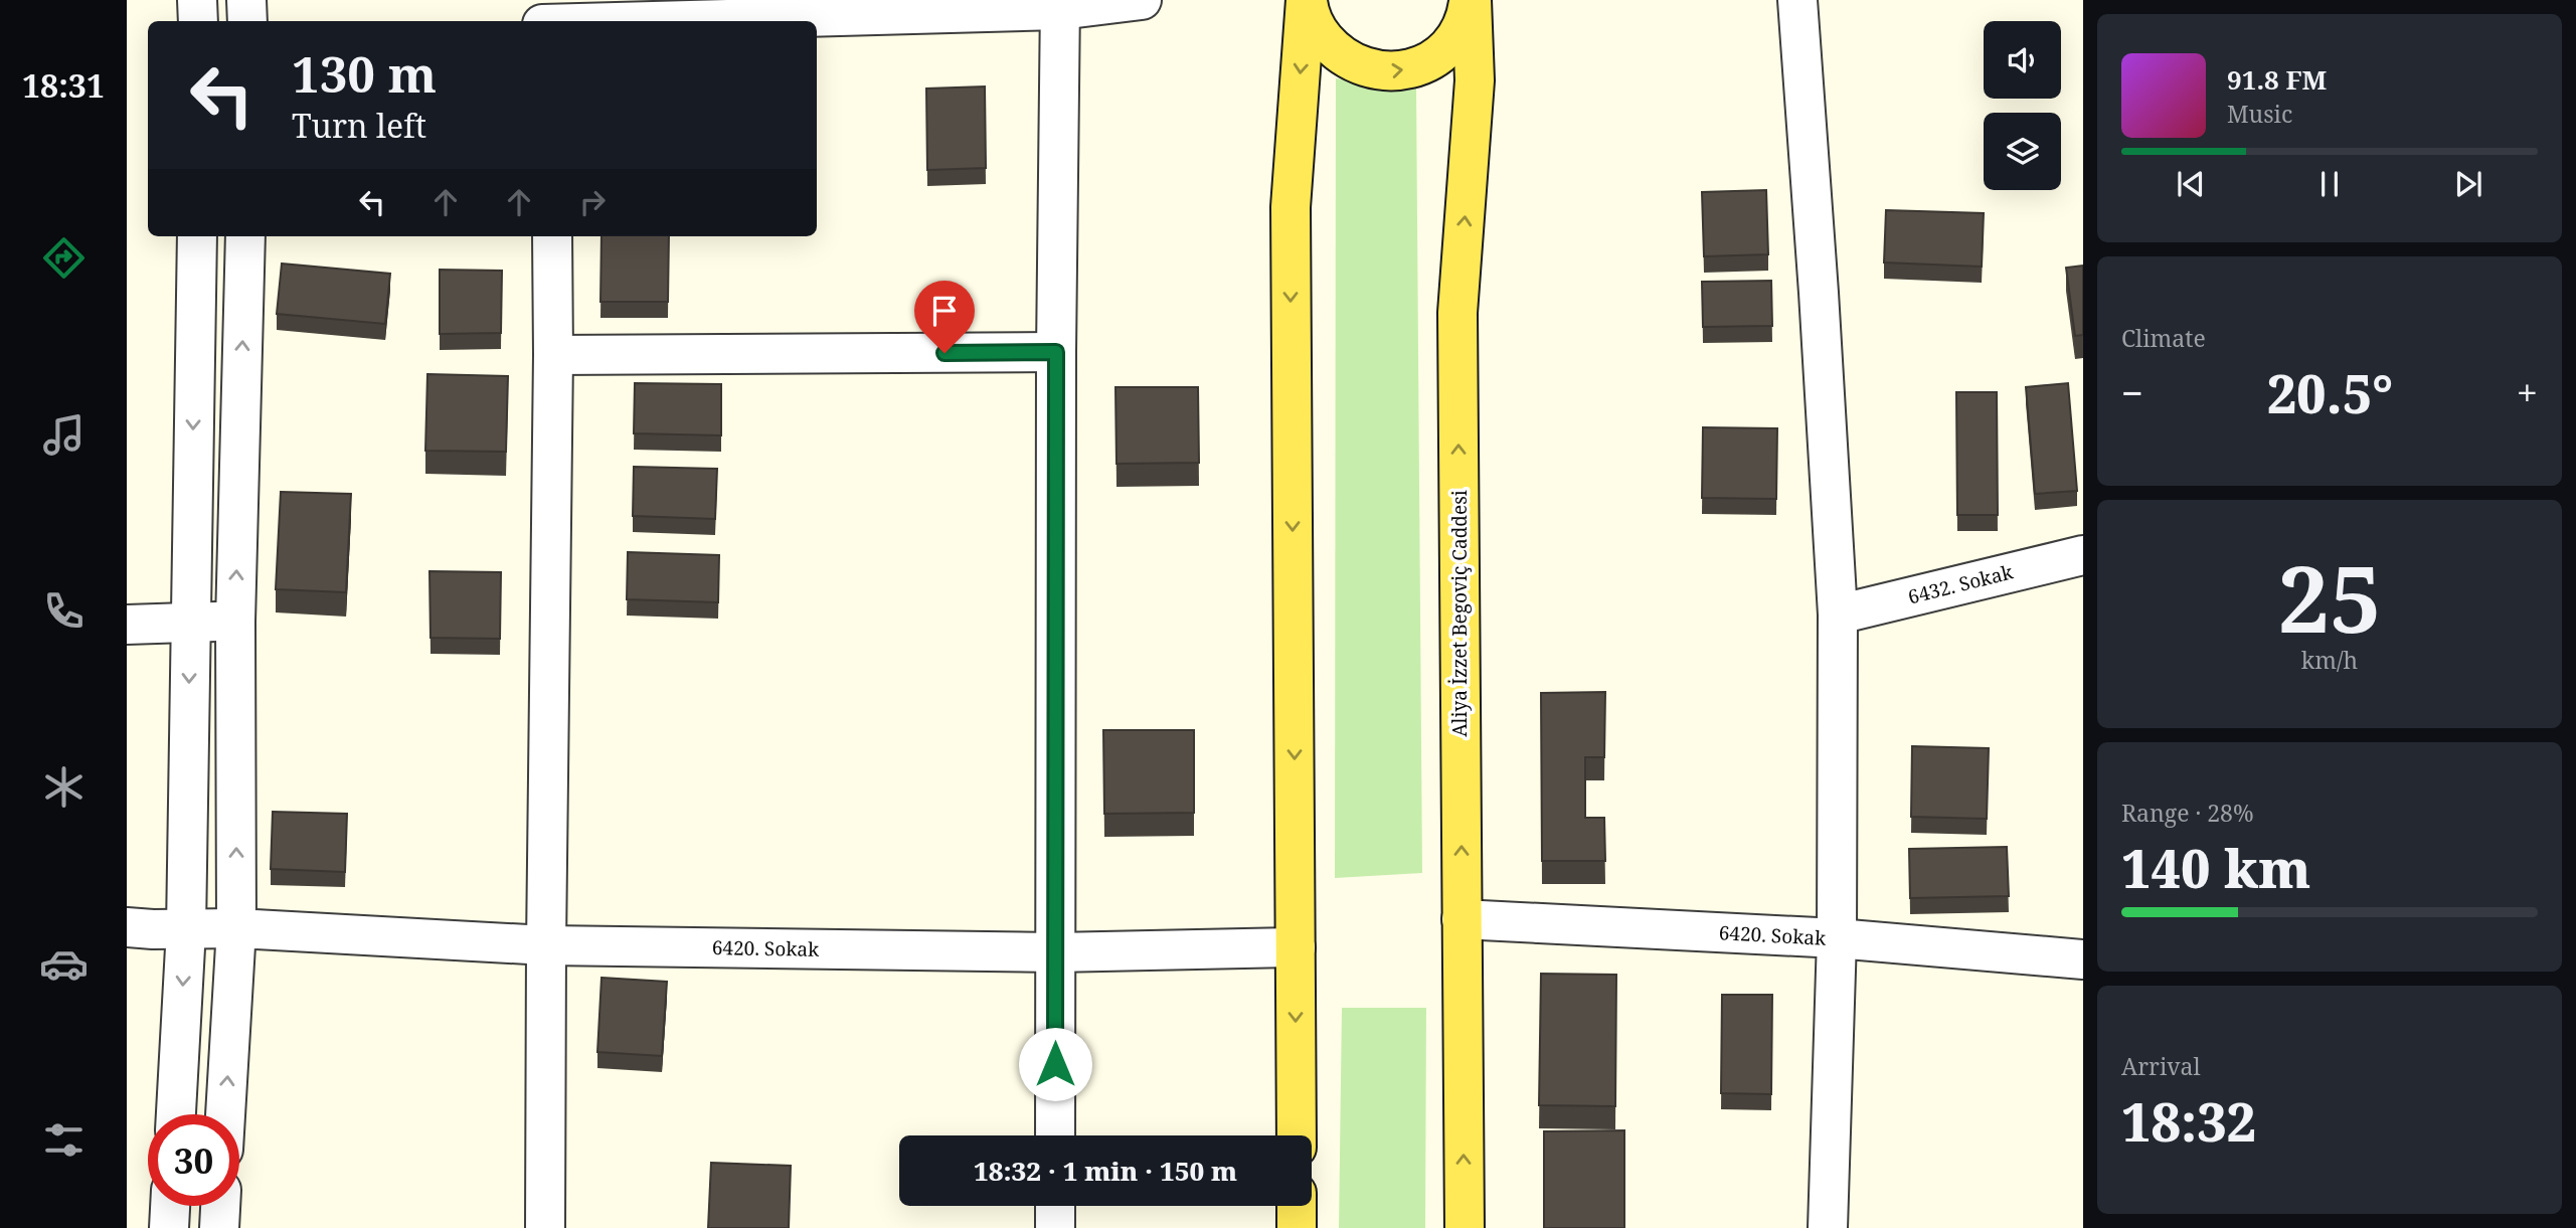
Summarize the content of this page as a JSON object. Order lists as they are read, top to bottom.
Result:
{
  "streets": {
    "main road": ["Aliya İzzet Begoviç Caddesi"],
    "street": ["6432. Sokak", "6420. Sokak"]
  },
  "crossings": [
    ["Aliya İzzet Begoviç Caddesi", "6420. Sokak"]
  ],
  "page": {
    "tabs": "18:31",
    "turn": ["130 m", "Turn left"],
    "song": ["91.8 FM", "Music"],
    "tile": [
      "Climate",
      ["25", "km/h"],
      ["Range · 28%", "140 km"],
      ["Arrival", "18:32"]
    ],
    "heat": ["−", "20.5°", "+"],
    "limit": "30",
    "trip": "18:32 · 1 min · 150 m"
  }
}
